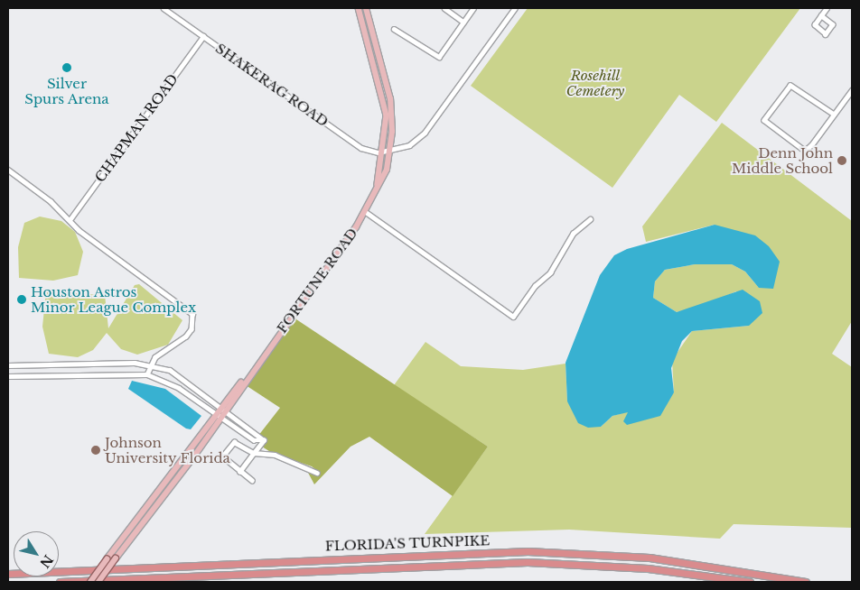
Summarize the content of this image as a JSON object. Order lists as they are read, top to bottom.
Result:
{
  "streets": {
    "highway": ["FLORIDA'S TURNPIKE"],
    "main road": ["FORTUNE ROAD"],
    "street": ["SHAKERAG ROAD", "CHAPMAN ROAD"]
  },
  "crossings": [
    ["SHAKERAG ROAD", "CHAPMAN ROAD"],
    ["SHAKERAG ROAD", "FORTUNE ROAD"]
  ],
  "parks": ["Rosehill Cemetery"],
  "places": [
    "Silver Spurs Arena",
    "Denn John Middle School",
    "Houston Astros Minor League Complex",
    "Johnson University Florida"
  ],
  "north": "bottom right"
}
